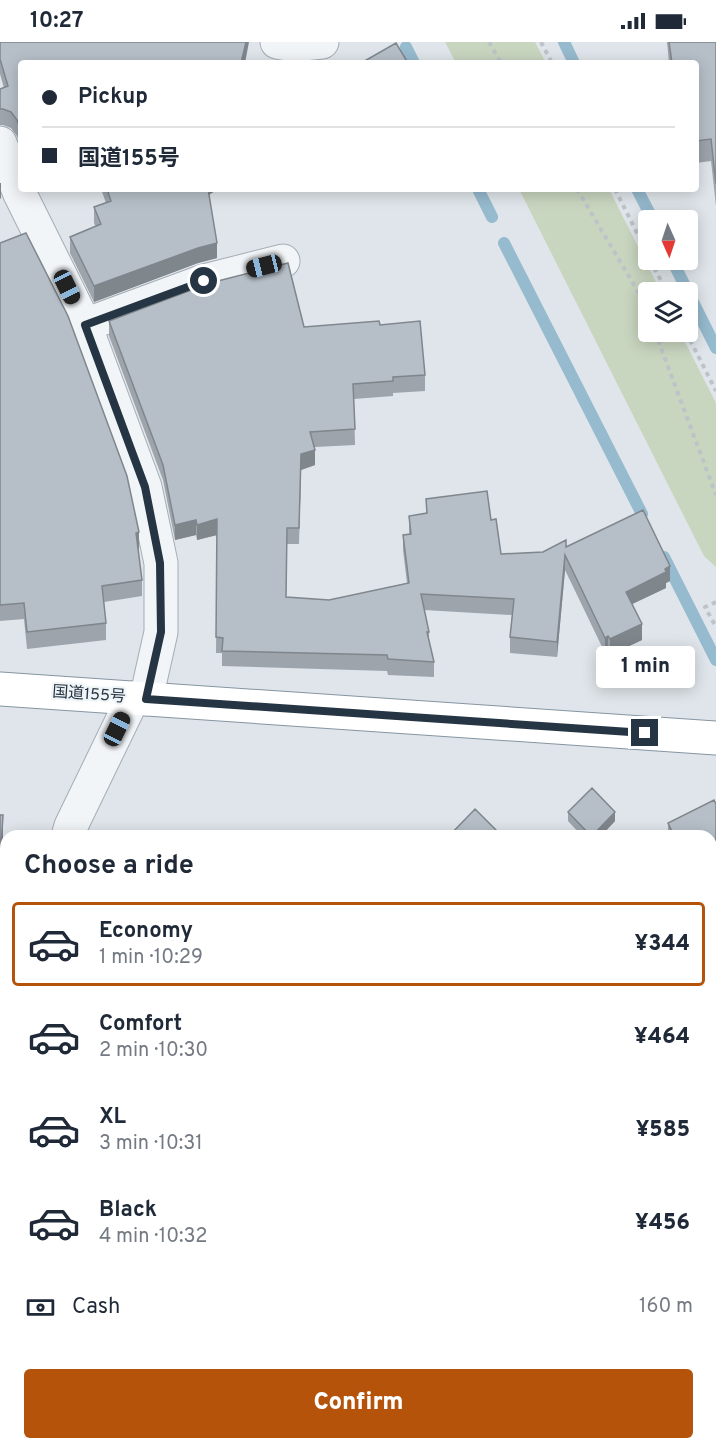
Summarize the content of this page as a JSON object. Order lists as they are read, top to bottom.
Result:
{
  "streets": {
    "highway": ["国道155号"]
  },
  "north": "bottom",
  "page": {
    "status": "10:27",
    "banner": ["Pickup", "国道155号"],
    "bubble": "1 min",
    "heading": "Choose a ride",
    "list": [
      {
        "name": "Economy",
        "note": "1 min · 10:29",
        "value": "¥344"
      },
      {
        "name": "Comfort",
        "note": "2 min · 10:30",
        "value": "¥464"
      },
      {
        "name": "XL",
        "note": "3 min · 10:31",
        "value": "¥585"
      },
      {
        "name": "Black",
        "note": "4 min · 10:32",
        "value": "¥456"
      }
    ],
    "pay": ["Cash", "160 m"],
    "buttons": "Confirm"
  }
}
